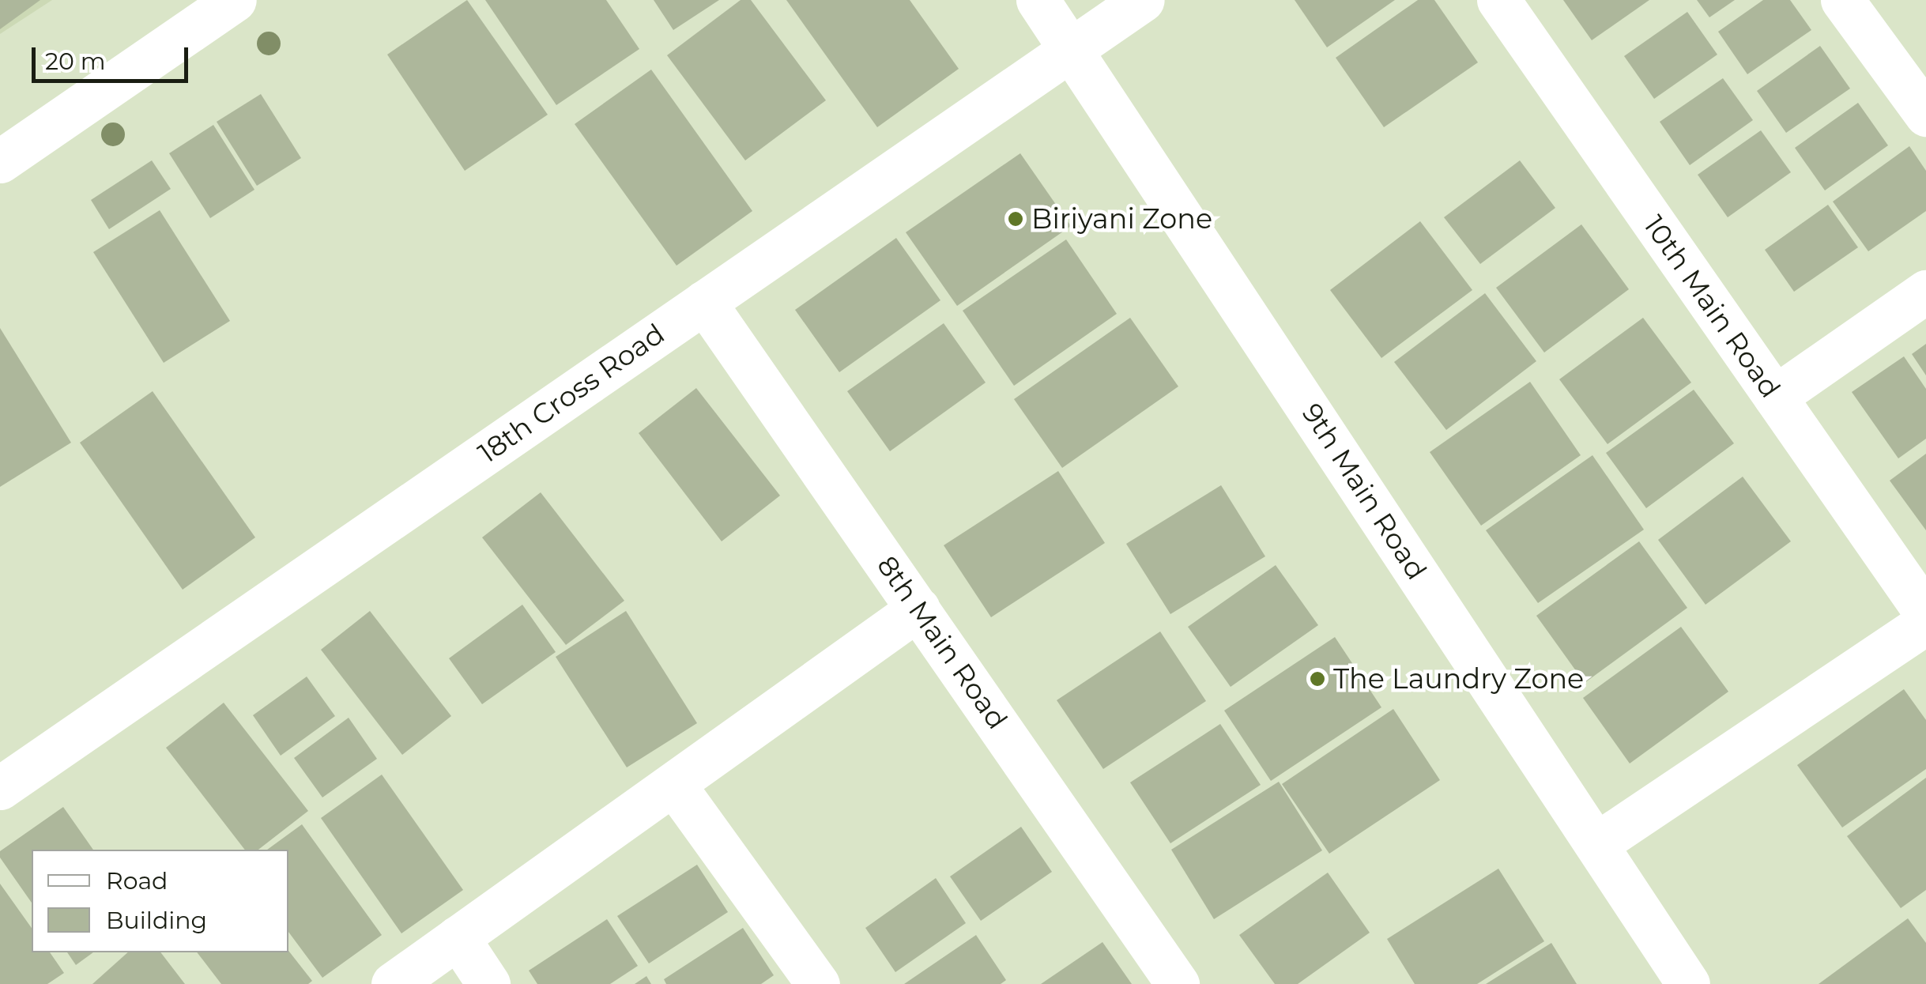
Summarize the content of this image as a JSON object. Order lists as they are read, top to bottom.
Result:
{
  "streets": {
    "street": [
      "10th Main Road",
      "18th Cross Road",
      "9th Main Road",
      "8th Main Road"
    ]
  },
  "crossings": [
    ["18th Cross Road", "9th Main Road"],
    ["18th Cross Road", "8th Main Road"]
  ],
  "places": ["Biriyani Zone", "The Laundry Zone"],
  "legend": ["Road", "Building"],
  "scale_bar": "20 m"
}
